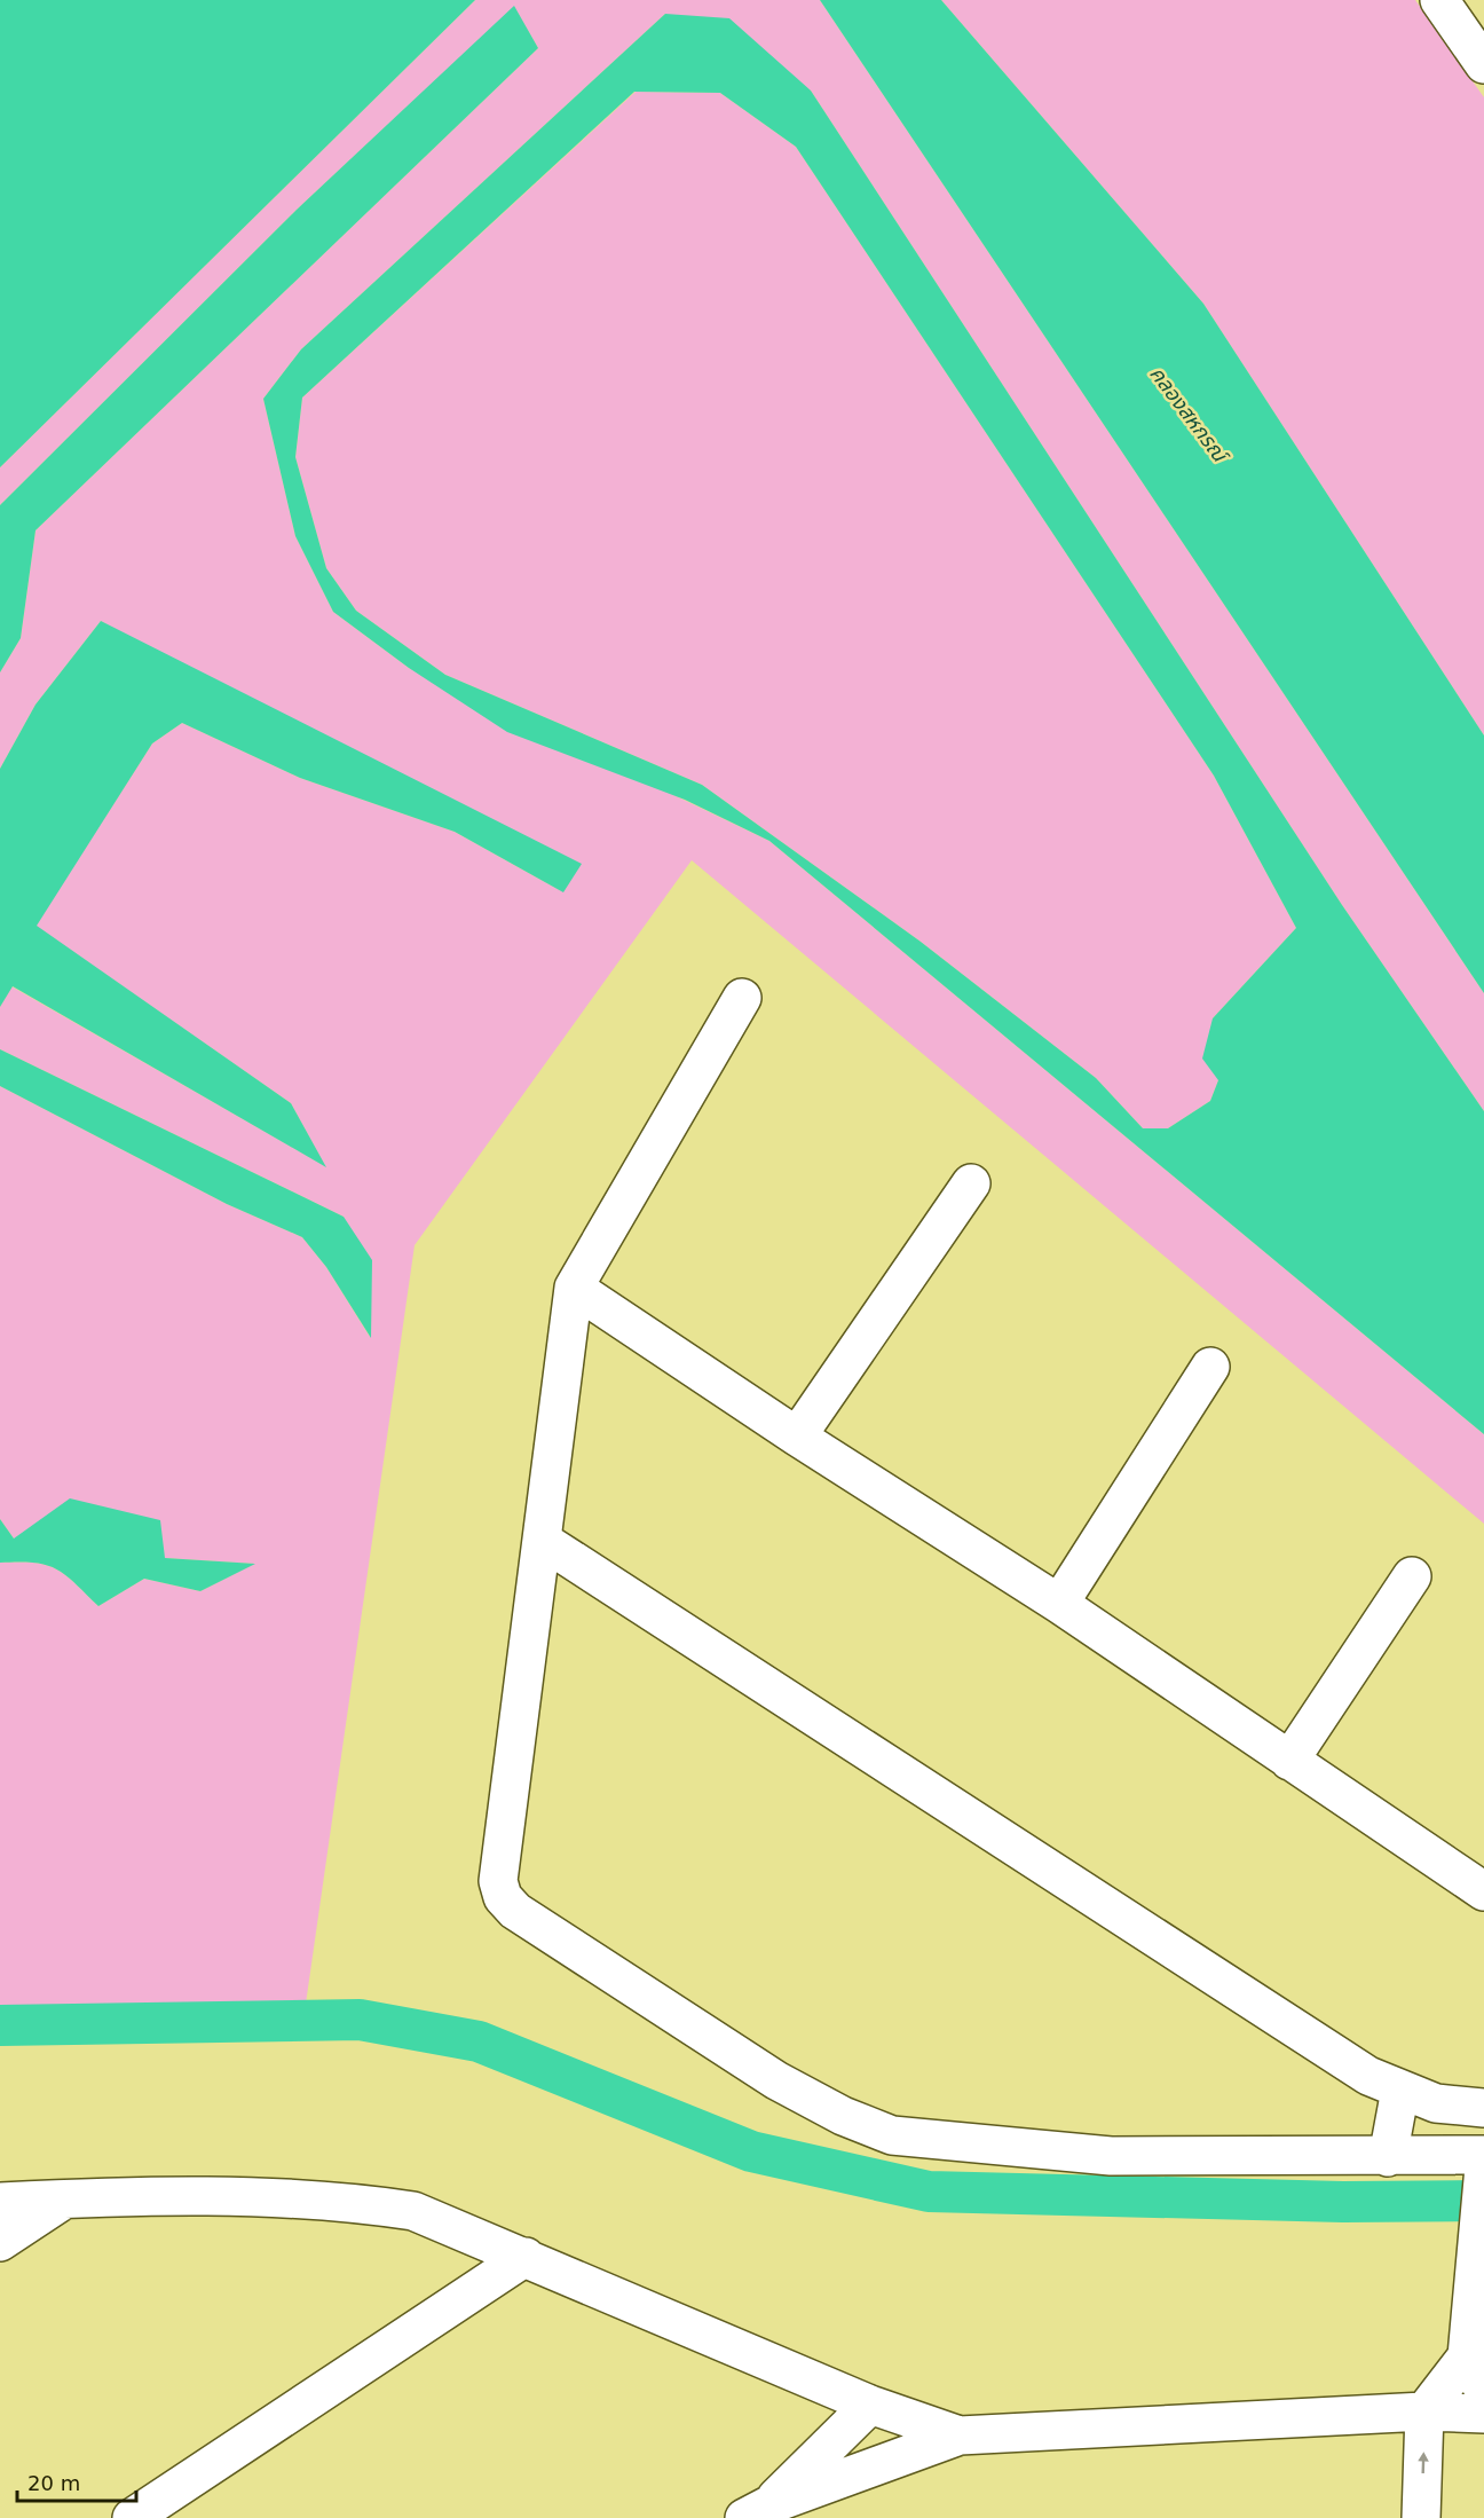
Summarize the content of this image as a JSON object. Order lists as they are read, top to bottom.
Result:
{
  "water": ["คลองสหกรณ์"],
  "scale_bar": "20 m"
}
